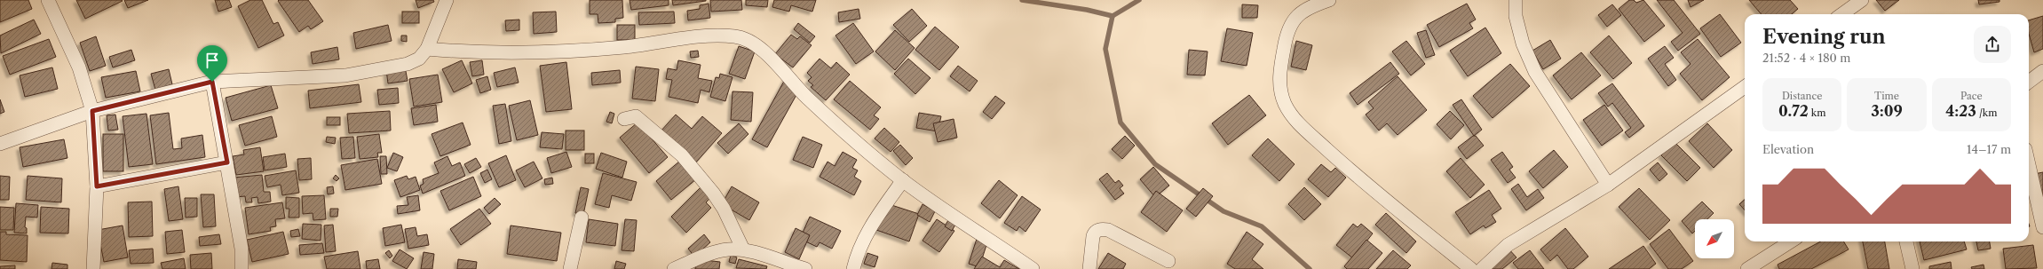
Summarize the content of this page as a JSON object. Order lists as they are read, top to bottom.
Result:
{
  "north": "bottom left",
  "page": {
    "heading": ["Evening run", "21:52 · 4 × 180 m"],
    "stats": [
      ["Distance", "0.72 km"],
      ["Time", "3:09"],
      ["Pace", "4:23 /km"]
    ],
    "chart": ["Elevation", "14–17 m"]
  }
}
